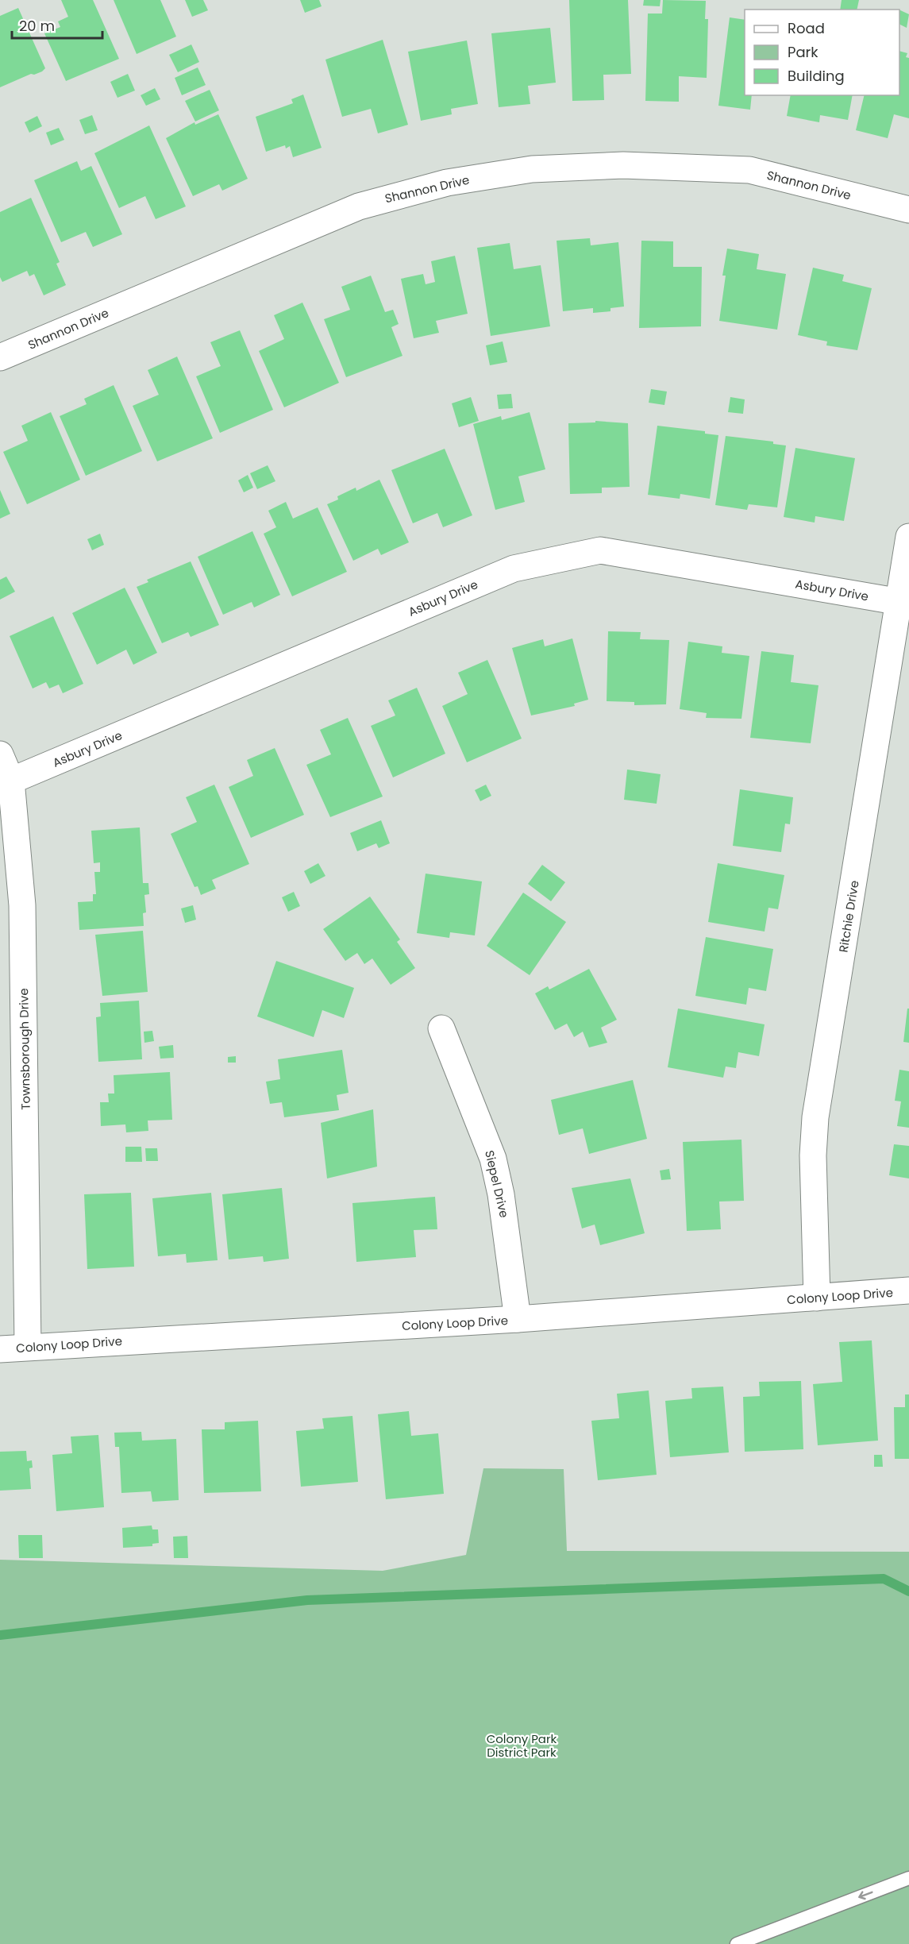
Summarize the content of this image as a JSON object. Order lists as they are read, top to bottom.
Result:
{
  "streets": {
    "street": [
      "Shannon Drive",
      "Asbury Drive",
      "Ritchie Drive",
      "Townsborough Drive",
      "Siepel Drive",
      "Colony Loop Drive"
    ]
  },
  "crossings": [
    ["Asbury Drive", "Ritchie Drive"],
    ["Asbury Drive", "Townsborough Drive"],
    ["Ritchie Drive", "Colony Loop Drive"],
    ["Townsborough Drive", "Colony Loop Drive"],
    ["Siepel Drive", "Colony Loop Drive"]
  ],
  "parks": ["Colony Park District Park"],
  "legend": ["Road", "Park", "Building"],
  "scale_bar": "20 m"
}
